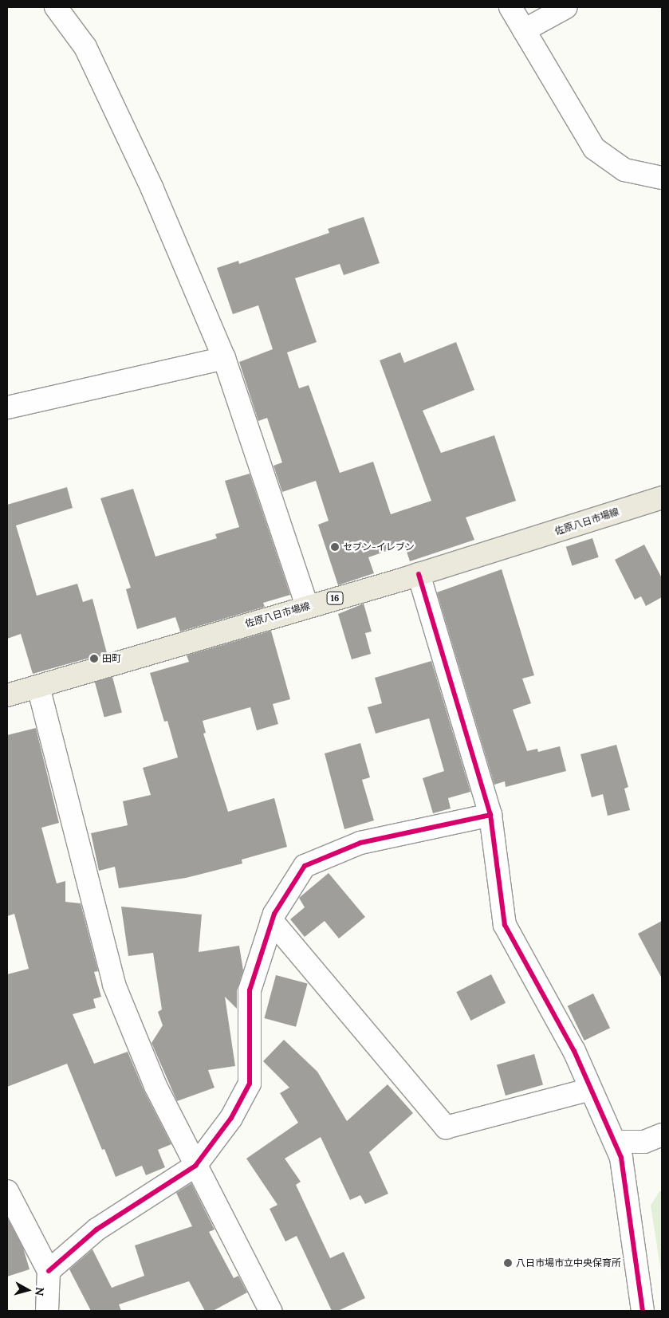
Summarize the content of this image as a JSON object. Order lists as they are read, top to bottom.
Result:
{
  "streets": {
    "main road": ["佐原八日市場線", "16"]
  },
  "places": ["セブン-イレブン", "田町", "八日市場市立中央保育所"],
  "north": "right"
}
